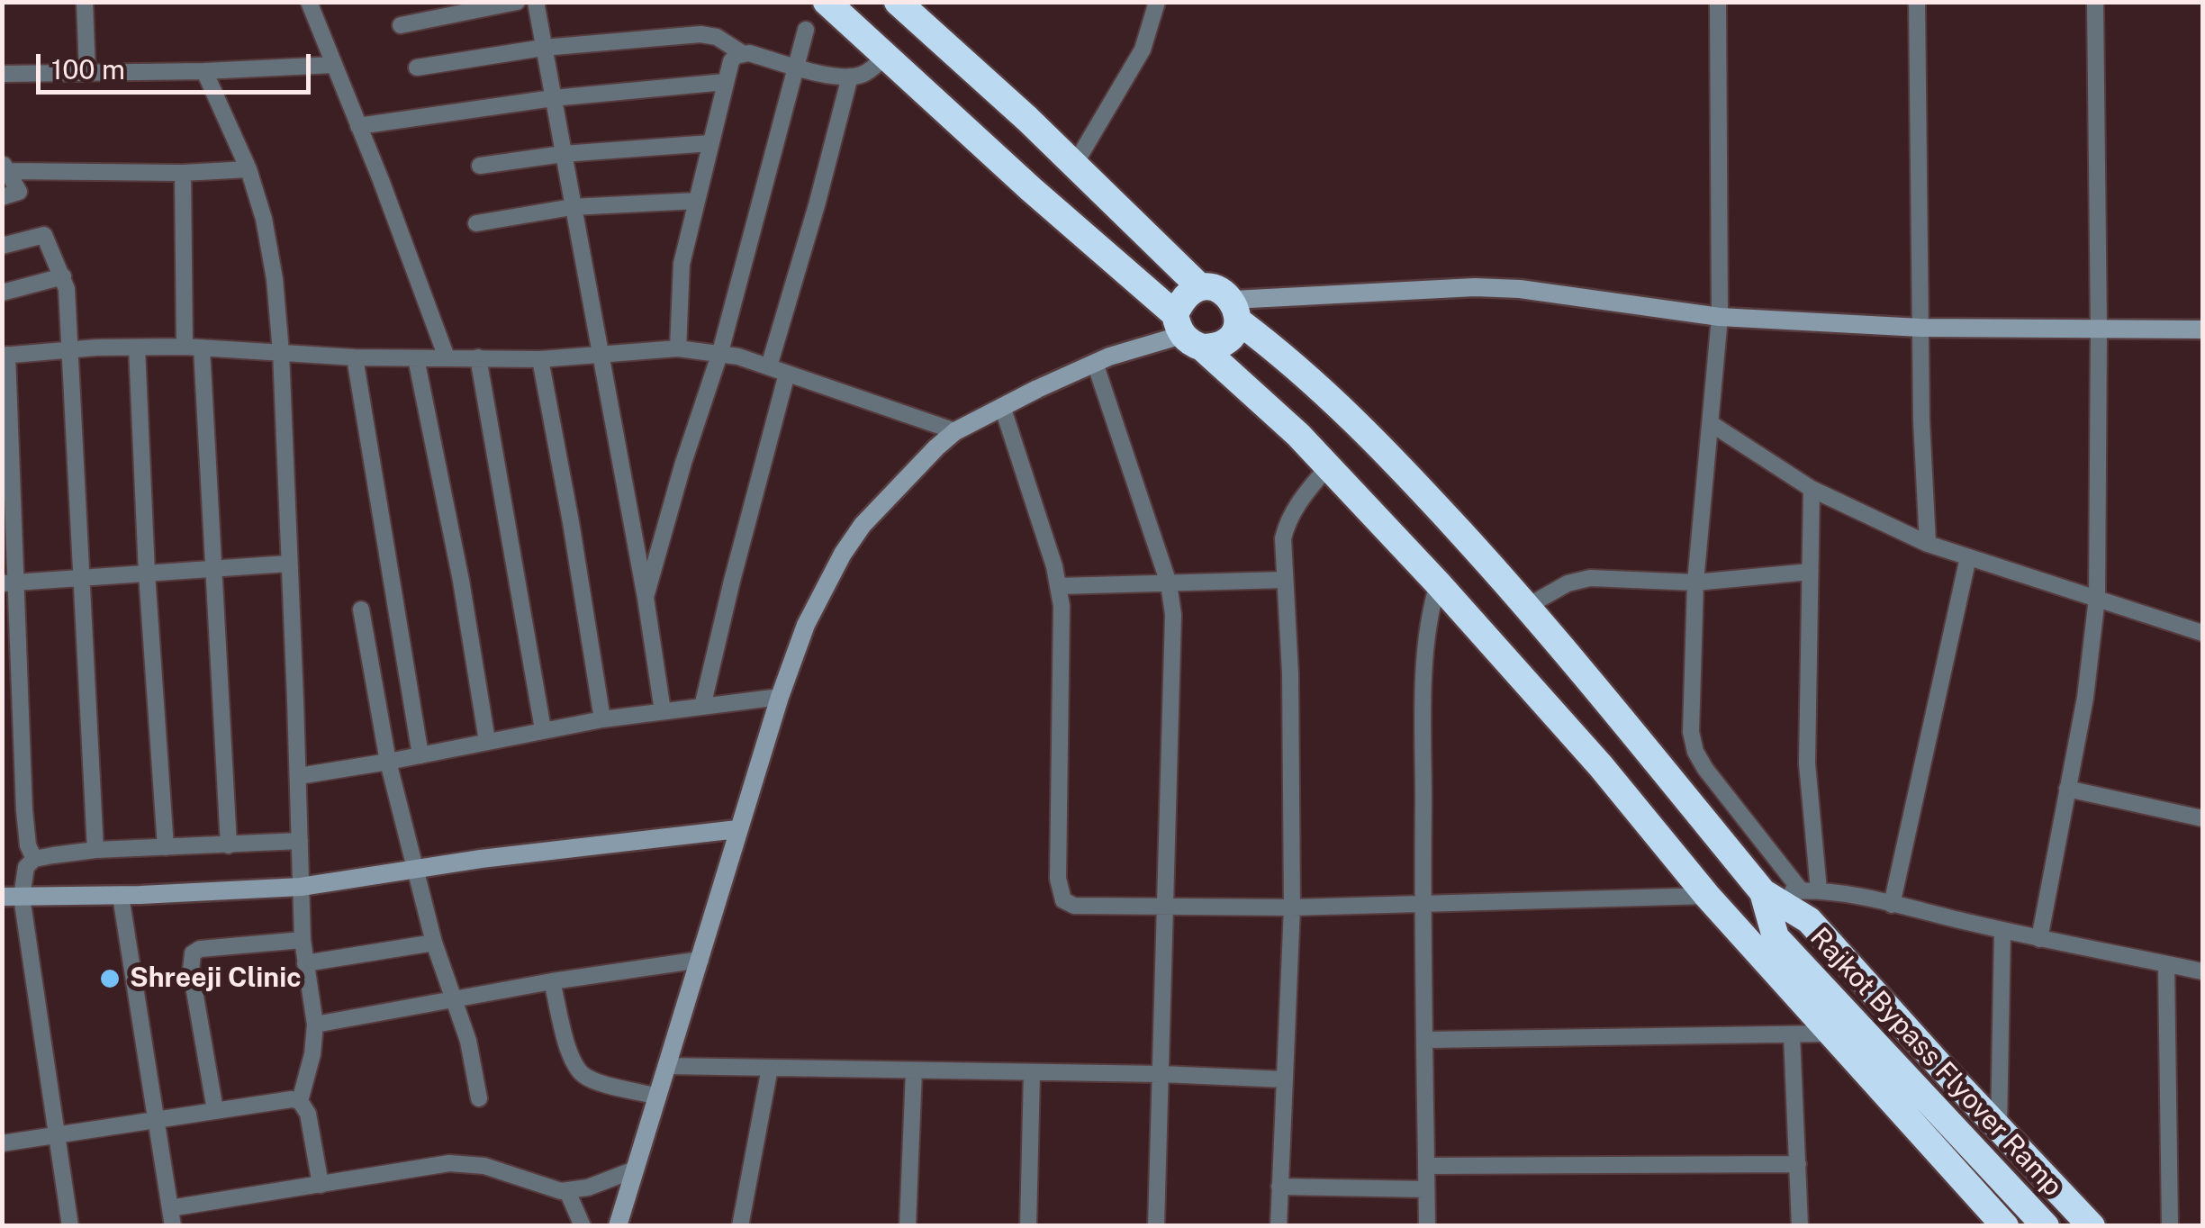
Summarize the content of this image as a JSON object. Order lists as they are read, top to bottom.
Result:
{
  "streets": {
    "highway": ["Rajkot Bypass Flyover Ramp"]
  },
  "places": ["Shreeji Clinic"],
  "scale_bar": "100 m"
}
